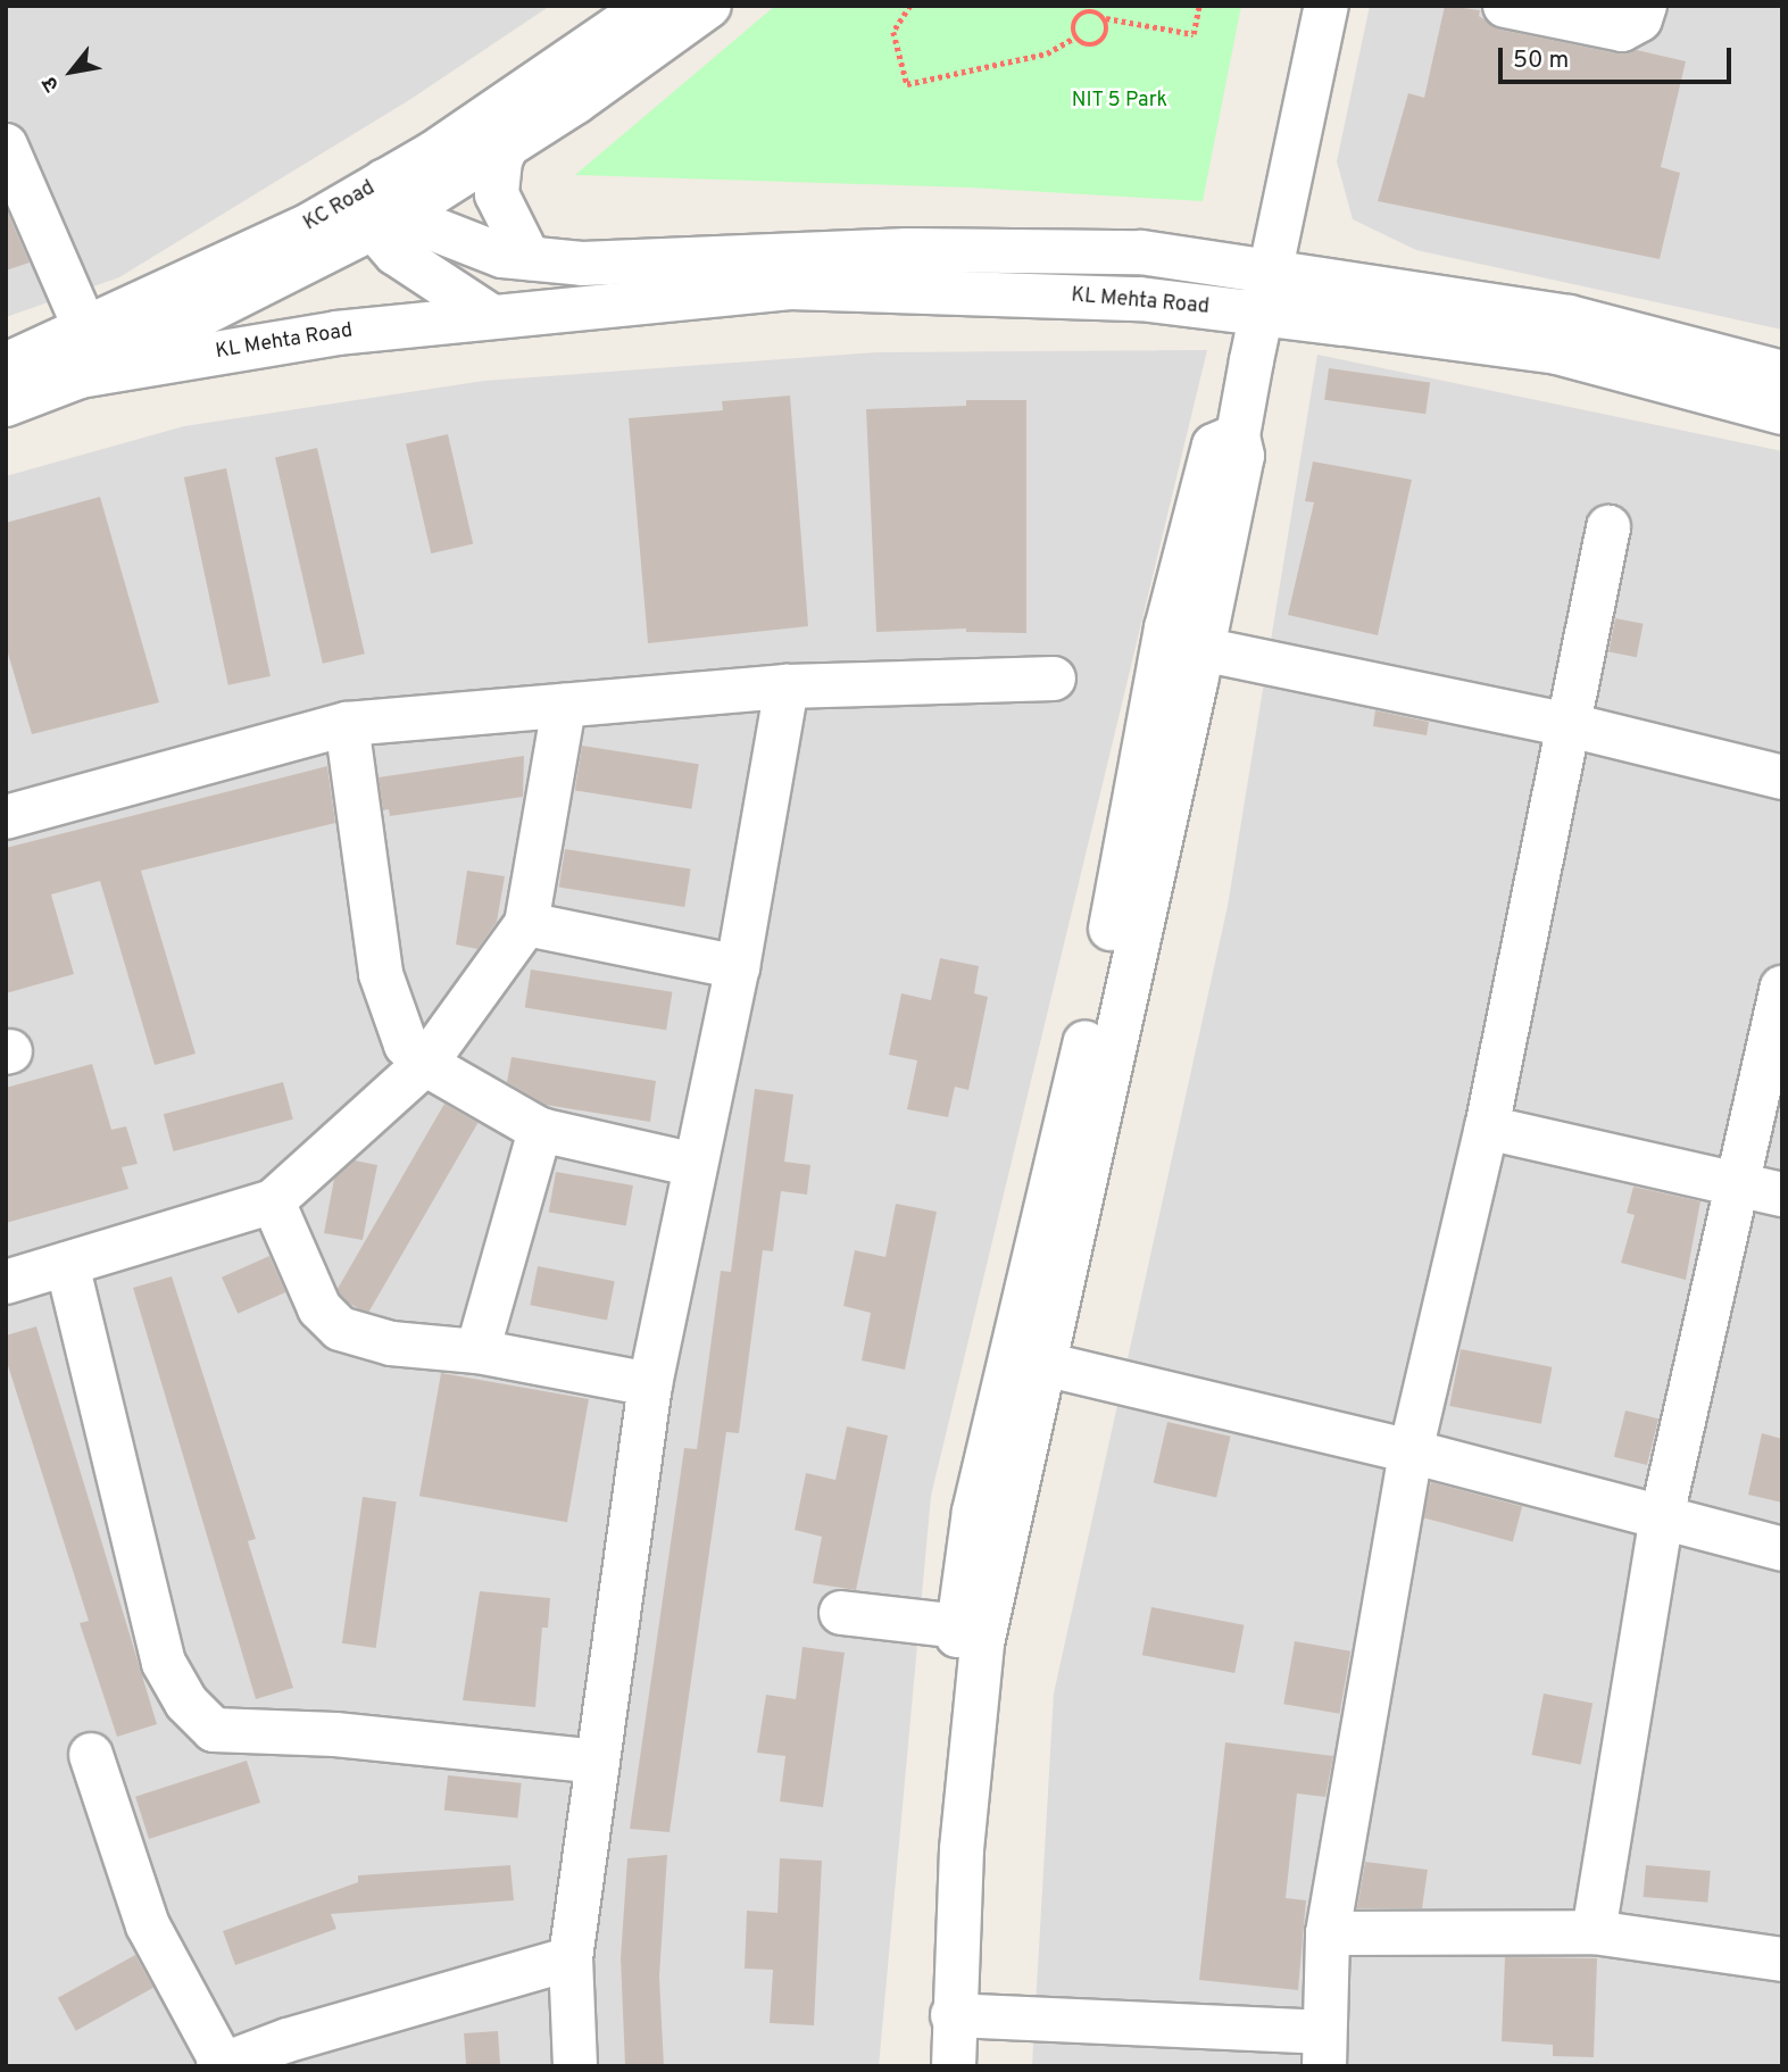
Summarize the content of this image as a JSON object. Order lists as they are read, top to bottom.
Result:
{
  "streets": {
    "street": ["KC Road", "KL Mehta Road"]
  },
  "parks": ["NIT 5 Park"],
  "scale_bar": "50 m",
  "north": "bottom left"
}
